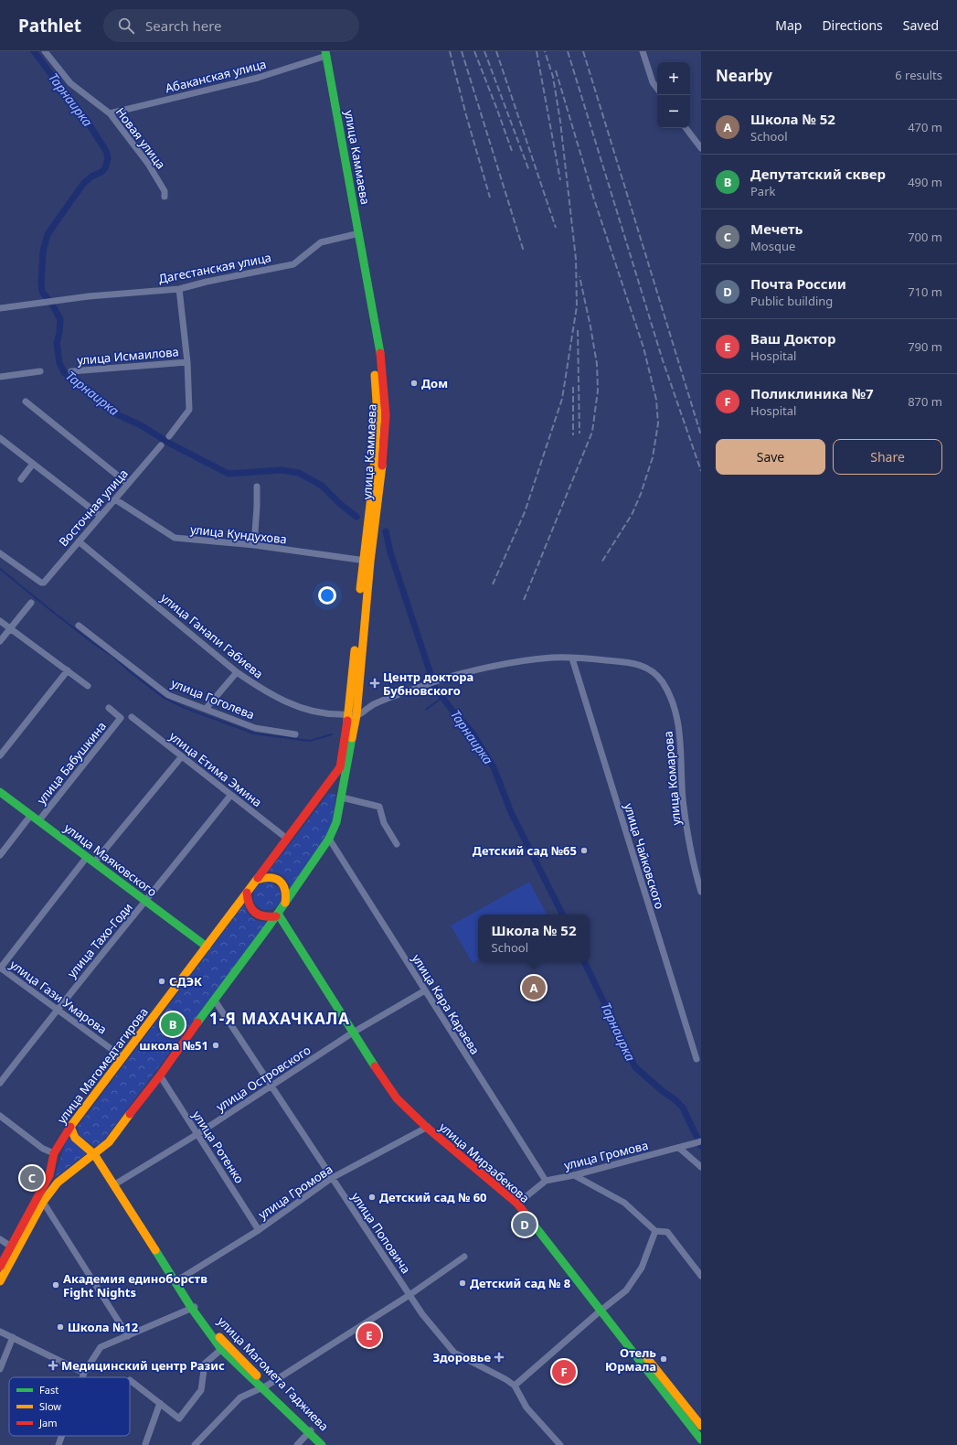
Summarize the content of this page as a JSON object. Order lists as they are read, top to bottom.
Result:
{
  "streets": {
    "main road": [
      "улица Каммаева",
      "улица Маяковского",
      "улица Магомедтагирова",
      "улица Мирзабекова",
      "улица Магомета Гаджиева"
    ],
    "street": [
      "Абаканская улица",
      "Новая улица",
      "Дагестанская улица",
      "улица Исмаилова",
      "Восточная улица",
      "улица Кундухова",
      "улица Ганапи Габиева",
      "улица Гоголева",
      "улица Бабушкина",
      "улица Етима Эмина",
      "улица Комарова",
      "улица Чайковского",
      "улица Тахо-Годи",
      "улица Гази Умарова",
      "улица Кара Караева",
      "улица Островского",
      "улица Ротенко",
      "улица Громова",
      "улица Поповича"
    ]
  },
  "crossings": [
    ["Абаканская улица", "Новая улица"],
    ["Абаканская улица", "улица Каммаева"],
    ["улица Каммаева", "Дагестанская улица"],
    ["улица Каммаева", "улица Кундухова"],
    ["улица Каммаева", "улица Ганапи Габиева"],
    ["улица Каммаева", "улица Магомедтагирова"],
    ["Восточная улица", "улица Кундухова"],
    ["Восточная улица", "улица Ганапи Габиева"],
    ["улица Бабушкина", "улица Маяковского"],
    ["улица Етима Эмина", "улица Тахо-Годи"],
    ["улица Комарова", "улица Чайковского"],
    ["улица Маяковского", "улица Тахо-Годи"],
    ["улица Маяковского", "улица Магомедтагирова"],
    ["улица Тахо-Годи", "улица Гази Умарова"],
    ["улица Гази Умарова", "улица Магомедтагирова"],
    ["улица Кара Караева", "улица Магомедтагирова"],
    ["улица Кара Караева", "улица Островского"],
    ["улица Кара Караева", "улица Громова"],
    ["улица Магомедтагирова", "улица Ротенко"],
    ["улица Магомедтагирова", "улица Мирзабекова"],
    ["улица Магомедтагирова", "улица Поповича"],
    ["улица Магомедтагирова", "улица Магомета Гаджиева"],
    ["улица Островского", "улица Ротенко"],
    ["улица Островского", "улица Мирзабекова"],
    ["улица Островского", "улица Поповича"],
    ["улица Островского", "улица Магомета Гаджиева"],
    ["улица Ротенко", "улица Громова"],
    ["улица Громова", "улица Мирзабекова"],
    ["улица Громова", "улица Поповича"],
    ["улица Громова", "улица Магомета Гаджиева"]
  ],
  "districts": ["1-Я МАХАЧКАЛА"],
  "water": ["Тарнаирка"],
  "places": {
    "other": [
      "Дом",
      "Детский сад №65",
      "СДЭК",
      "школа №51",
      "Детский сад № 60",
      "Детский сад № 8",
      "Академия единоборств Fight Nights",
      "Школа №12",
      "Отель Юрмала"
    ],
    "health": ["Центр доктора Бубновского", "Здоровье", "Медицинский центр Разис"]
  },
  "legend": ["Fast", "Slow", "Jam"],
  "page": {
    "header": "Pathlet",
    "search": "Search here",
    "nav": ["Map", "Directions", "Saved"],
    "heading": ["Nearby", "6 results"],
    "map_buttons": ["+", "−"],
    "list": [
      {
        "mark": "A",
        "name": "Школа № 52",
        "note": "School",
        "value": "470 m"
      },
      {
        "mark": "B",
        "name": "Депутатский сквер",
        "note": "Park",
        "value": "490 m"
      },
      {
        "mark": "C",
        "name": "Мечеть",
        "note": "Mosque",
        "value": "700 m"
      },
      {
        "mark": "D",
        "name": "Почта России",
        "note": "Public building",
        "value": "710 m"
      },
      {
        "mark": "E",
        "name": "Ваш Доктор",
        "note": "Hospital",
        "value": "790 m"
      },
      {
        "mark": "F",
        "name": "Поликлиника №7",
        "note": "Hospital",
        "value": "870 m"
      }
    ],
    "buttons": ["Save", "Share"],
    "popup": ["Школа № 52", "School"],
    "pins": [
      "A",
      "B",
      "C",
      "D",
      "E",
      "F"
    ]
  }
}
